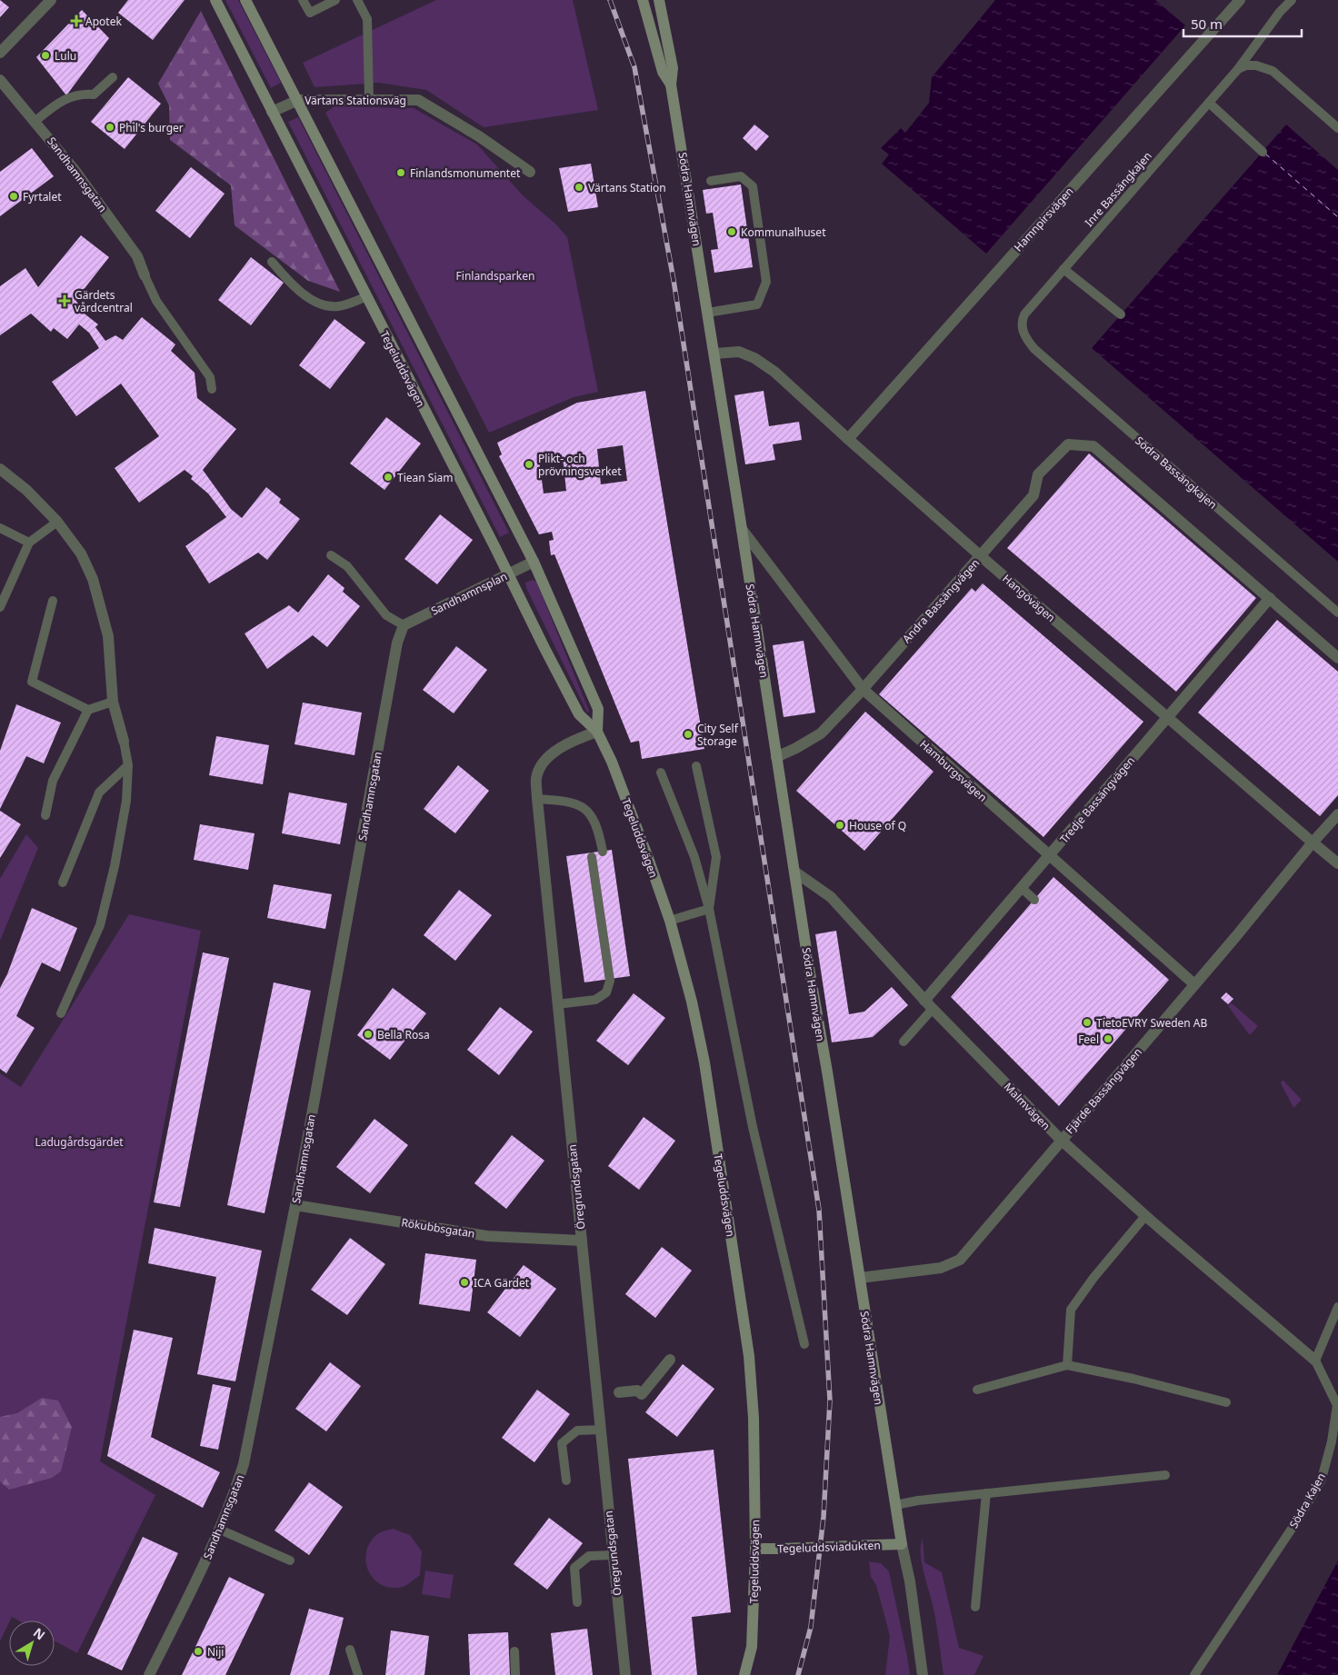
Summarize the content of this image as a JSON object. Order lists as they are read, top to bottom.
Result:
{
  "streets": {
    "main road": ["Södra Hamnvägen", "Tegeluddsvägen", "Tegeluddsviadukten"],
    "street": [
      "Värtans Stationsväg",
      "Sandhamnsgatan",
      "Hamnpirsvägen",
      "Sandhamnsplan",
      "Hangövägen",
      "Andra Bassängvägen",
      "Hamburgsvägen",
      "Tredje Bassängvägen",
      "Fjärde Bassängvägen",
      "Malmvägen",
      "Öregrundsgatan",
      "Rökubbsgatan"
    ],
    "lane": ["Inre Bassängkajen", "Södra Bassängkajen", "Södra Kajen"]
  },
  "crossings": [
    ["Värtans Stationsväg", "Tegeluddsvägen"],
    ["Sandhamnsgatan", "Sandhamnsplan"],
    ["Sandhamnsgatan", "Rökubbsgatan"],
    ["Inre Bassängkajen", "Södra Bassängkajen"],
    ["Södra Hamnvägen", "Hangövägen"],
    ["Södra Hamnvägen", "Andra Bassängvägen"],
    ["Södra Hamnvägen", "Hamburgsvägen"],
    ["Södra Hamnvägen", "Fjärde Bassängvägen"],
    ["Södra Hamnvägen", "Malmvägen"],
    ["Södra Hamnvägen", "Tegeluddsviadukten"],
    ["Hamnpirsvägen", "Hangövägen"],
    ["Tegeluddsvägen", "Sandhamnsplan"],
    ["Tegeluddsvägen", "Öregrundsgatan"],
    ["Tegeluddsvägen", "Tegeluddsviadukten"],
    ["Hangövägen", "Andra Bassängvägen"],
    ["Hangövägen", "Tredje Bassängvägen"],
    ["Hangövägen", "Fjärde Bassängvägen"],
    ["Andra Bassängvägen", "Hamburgsvägen"],
    ["Andra Bassängvägen", "Tredje Bassängvägen"],
    ["Hamburgsvägen", "Tredje Bassängvägen"],
    ["Hamburgsvägen", "Fjärde Bassängvägen"],
    ["Tredje Bassängvägen", "Malmvägen"],
    ["Fjärde Bassängvägen", "Malmvägen"],
    ["Malmvägen", "Södra Kajen"],
    ["Öregrundsgatan", "Rökubbsgatan"]
  ],
  "parks": ["Finlandsparken", "Ladugårdsgärdet"],
  "places": {
    "health": ["Apotek", "Gärdets vårdcentral"],
    "other": [
      "Lulu",
      "Phil's burger",
      "Finlandsmonumentet",
      "Värtans Station",
      "Fyrtalet",
      "Kommunalhuset",
      "Plikt- och prövningsverket",
      "Tiean Siam",
      "City Self Storage",
      "House of Q",
      "TietoEVRY Sweden AB",
      "Bella Rosa",
      "Feel",
      "ICA Gärdet",
      "Niji"
    ]
  },
  "scale_bar": "50 m",
  "north": "top right"
}
